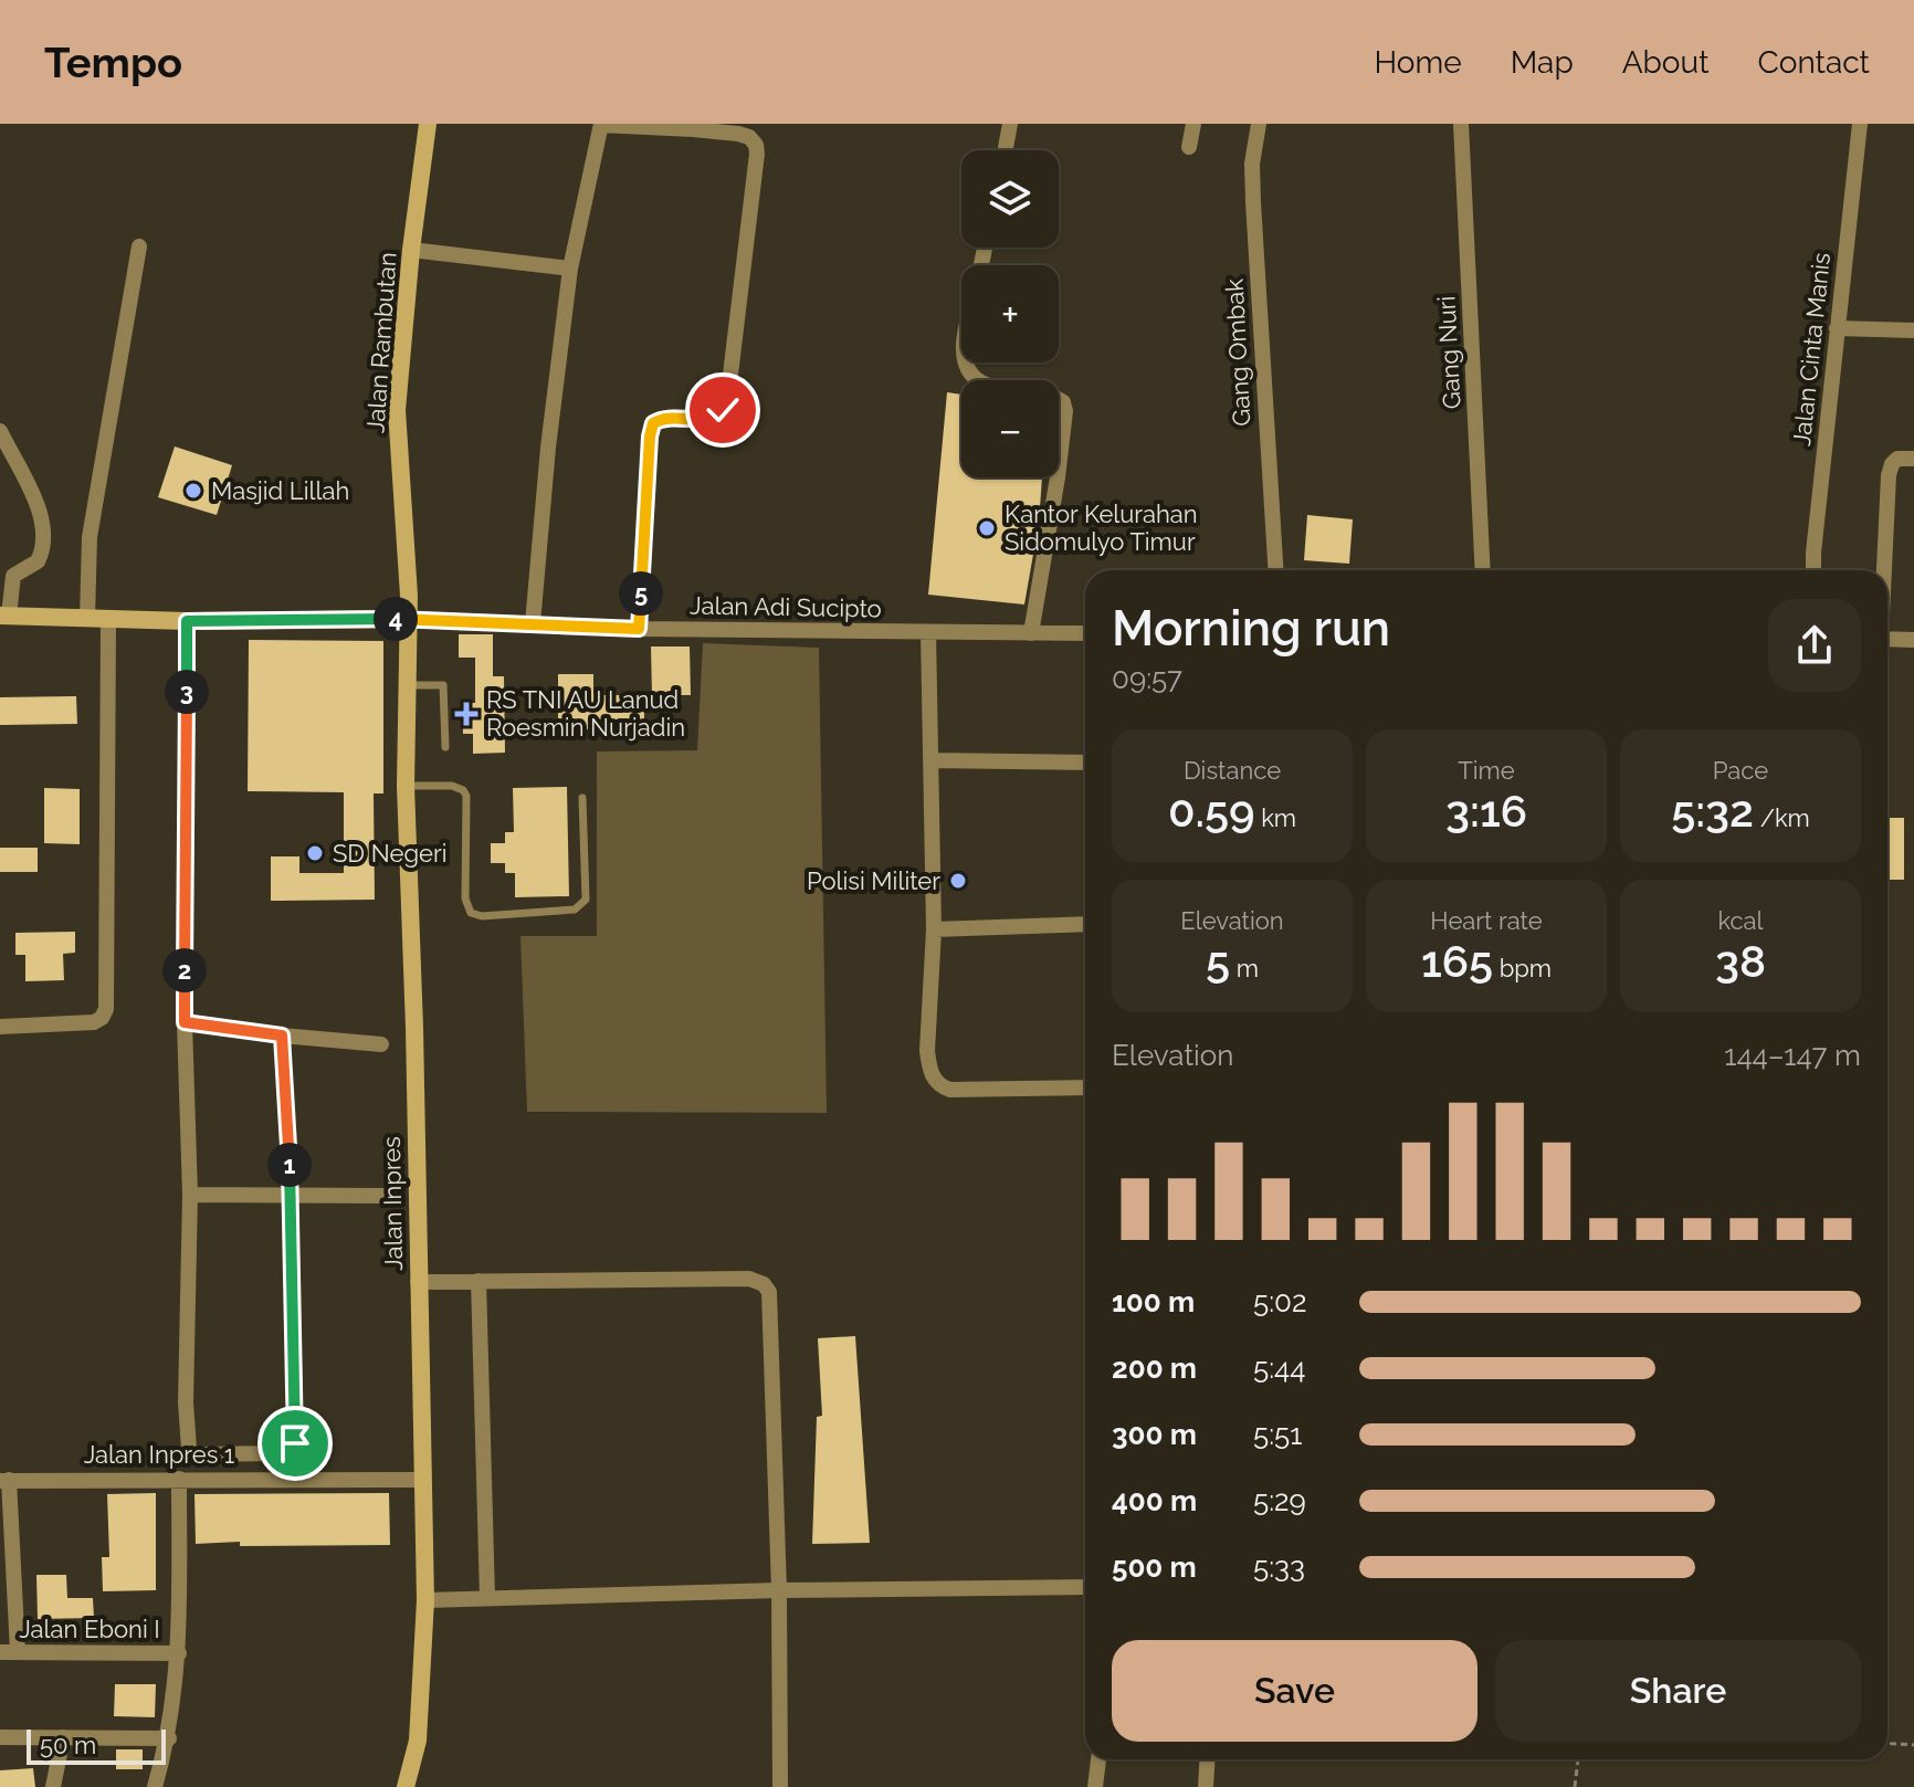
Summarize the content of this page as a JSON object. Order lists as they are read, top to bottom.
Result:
{
  "streets": {
    "main road": ["Jalan Rambutan", "Jalan Adi Sucipto", "Jalan Inpres"],
    "street": [
      "Jalan Cinta Manis",
      "Gang Ombak",
      "Gang Nuri",
      "Jalan Inpres 1",
      "Jalan Eboni I"
    ]
  },
  "crossings": [
    ["Jalan Rambutan", "Jalan Adi Sucipto"],
    ["Jalan Rambutan", "Jalan Inpres"],
    ["Jalan Adi Sucipto", "Jalan Inpres"],
    ["Jalan Inpres", "Jalan Inpres 1"]
  ],
  "places": {
    "other": [
      "Masjid Lillah",
      "Kantor Kelurahan Sidomulyo Timur",
      "SD Negeri",
      "Polisi Militer"
    ],
    "health": ["RS TNI AU Lanud Roesmin Nurjadin"]
  },
  "scale_bar": "50 m",
  "page": {
    "header": "Tempo",
    "nav": [
      "Home",
      "Map",
      "About",
      "Contact"
    ],
    "map_buttons": ["+", "−"],
    "heading": ["Morning run", "09:57"],
    "pins": [
      "5",
      "4",
      "3",
      "2",
      "1"
    ],
    "stats": [
      ["Distance", "0.59 km"],
      ["Time", "3:16"],
      ["Pace", "5:32 /km"],
      ["Elevation", "5 m"],
      ["Heart rate", "165 bpm"],
      ["kcal", "38"]
    ],
    "chart": ["Elevation", "144–147 m"],
    "list": [
      {
        "name": "100 m",
        "note": "5:02"
      },
      {
        "name": "200 m",
        "note": "5:44"
      },
      {
        "name": "300 m",
        "note": "5:51"
      },
      {
        "name": "400 m",
        "note": "5:29"
      },
      {
        "name": "500 m",
        "note": "5:33"
      }
    ],
    "buttons": ["Save", "Share"],
    "scale": "50 m"
  }
}
